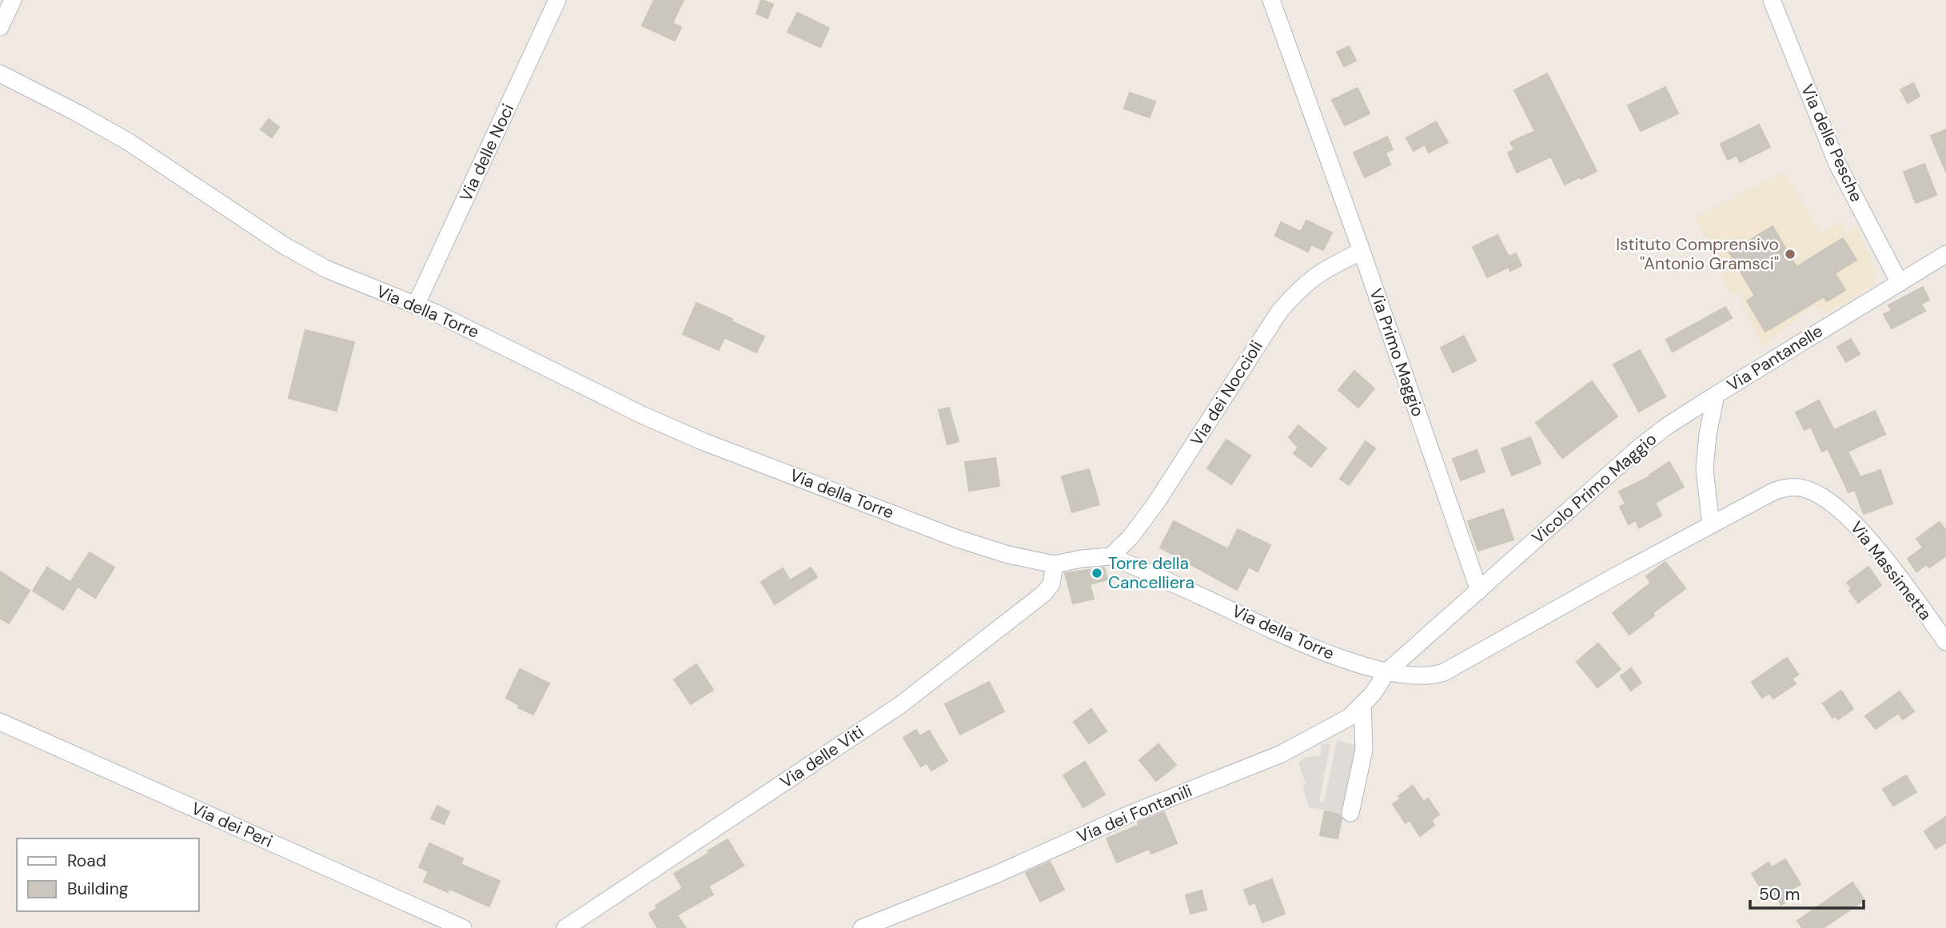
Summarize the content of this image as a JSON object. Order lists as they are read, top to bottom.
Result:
{
  "streets": {
    "street": [
      "Via delle Pesche",
      "Via delle Noci",
      "Via della Torre",
      "Via Primo Maggio",
      "Via Pantanelle",
      "Via dei Noccioli",
      "Vicolo Primo Maggio",
      "Via Massimetta",
      "Via delle Viti",
      "Via dei Fontanili",
      "Via dei Peri"
    ]
  },
  "crossings": [
    ["Via delle Pesche", "Via Pantanelle"],
    ["Via delle Noci", "Via della Torre"],
    ["Via della Torre", "Via Pantanelle"],
    ["Via della Torre", "Via dei Noccioli"],
    ["Via della Torre", "Via Massimetta"],
    ["Via della Torre", "Via delle Viti"],
    ["Via della Torre", "Via dei Fontanili"],
    ["Via Primo Maggio", "Via dei Noccioli"],
    ["Via Primo Maggio", "Vicolo Primo Maggio"],
    ["Via Pantanelle", "Vicolo Primo Maggio"],
    ["Via Pantanelle", "Via Massimetta"]
  ],
  "places": ["Istituto Comprensivo \"Antonio Gramsci\"", "Torre della Cancelliera"],
  "legend": ["Road", "Building"],
  "scale_bar": "50 m"
}
